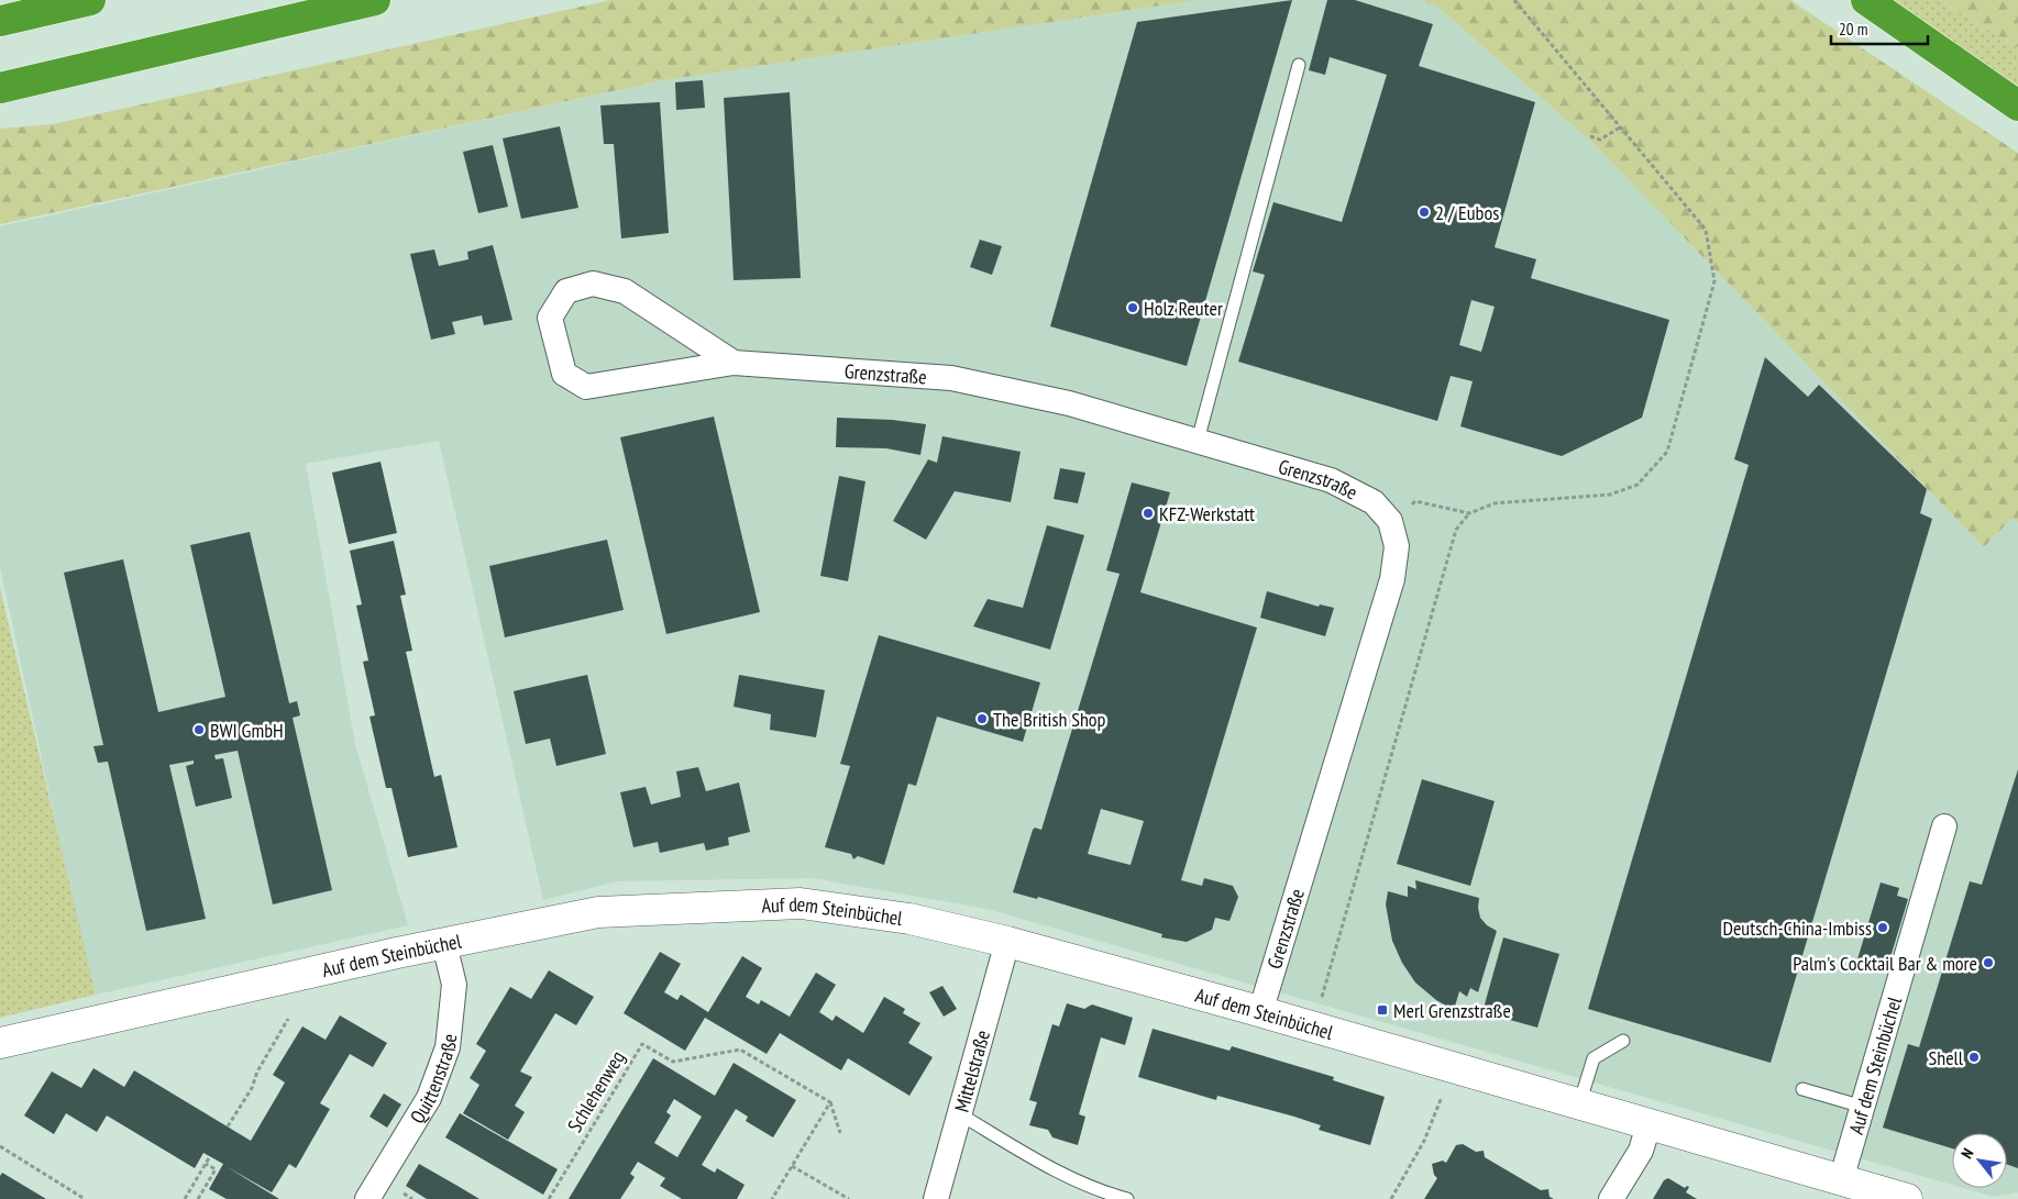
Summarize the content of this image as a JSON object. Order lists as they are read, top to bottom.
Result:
{
  "streets": {
    "street": [
      "Grenzstraße",
      "Auf dem Steinbüchel",
      "Mittelstraße",
      "Quittenstraße"
    ],
    "path": ["Schlehenweg"]
  },
  "crossings": [
    ["Grenzstraße", "Auf dem Steinbüchel"],
    ["Auf dem Steinbüchel", "Mittelstraße"],
    ["Auf dem Steinbüchel", "Quittenstraße"]
  ],
  "places": {
    "other": [
      "2 / Eubos",
      "Holz Reuter",
      "KFZ-Werkstatt",
      "The British Shop",
      "BWI GmbH",
      "Deutsch-China-Imbiss",
      "Palm's Cocktail Bar & more",
      "Shell"
    ],
    "transit": ["Merl Grenzstraße"]
  },
  "scale_bar": "20 m",
  "north": "top left"
}
